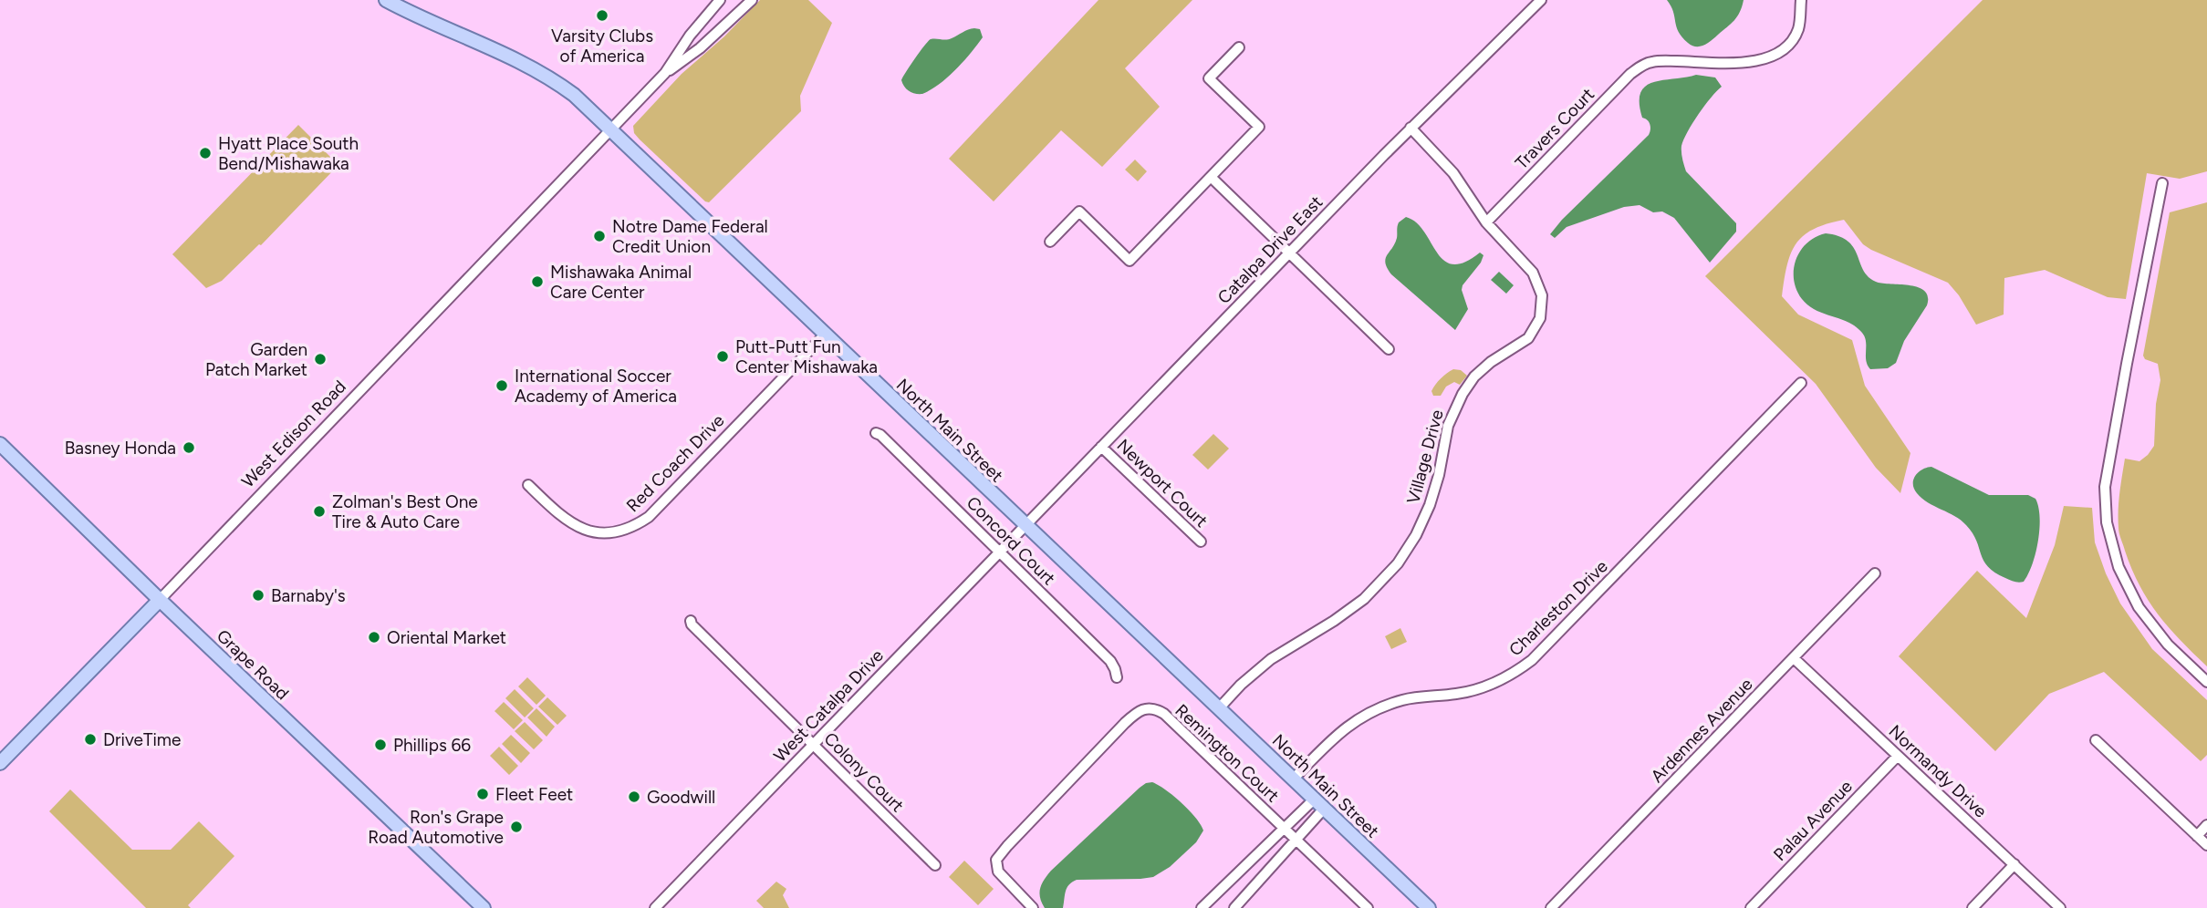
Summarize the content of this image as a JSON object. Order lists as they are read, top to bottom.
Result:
{
  "streets": {
    "main road": ["North Main Street", "West Edison Road", "Grape Road"],
    "street": [
      "Travers Court",
      "Catalpa Drive East",
      "Village Drive",
      "Red Coach Drive",
      "Newport Court",
      "Concord Court",
      "Charleston Drive",
      "West Catalpa Drive",
      "Ardennes Avenue",
      "Remington Court",
      "Normandy Drive",
      "Colony Court",
      "Palau Avenue"
    ]
  },
  "crossings": [
    ["Travers Court", "Village Drive"],
    ["Catalpa Drive East", "North Main Street"],
    ["Catalpa Drive East", "Village Drive"],
    ["Catalpa Drive East", "Newport Court"],
    ["Catalpa Drive East", "West Catalpa Drive"],
    ["North Main Street", "West Edison Road"],
    ["North Main Street", "Village Drive"],
    ["North Main Street", "Red Coach Drive"],
    ["North Main Street", "Charleston Drive"],
    ["North Main Street", "West Catalpa Drive"],
    ["West Edison Road", "Grape Road"],
    ["Concord Court", "West Catalpa Drive"],
    ["West Catalpa Drive", "Colony Court"],
    ["Ardennes Avenue", "Normandy Drive"],
    ["Normandy Drive", "Palau Avenue"]
  ],
  "places": [
    "Varsity Clubs of America",
    "Hyatt Place South Bend/Mishawaka",
    "Notre Dame Federal Credit Union",
    "Mishawaka Animal Care Center",
    "Putt-Putt Fun Center Mishawaka",
    "Garden Patch Market",
    "International Soccer Academy of America",
    "Basney Honda",
    "Zolman's Best One Tire & Auto Care",
    "Barnaby's",
    "Oriental Market",
    "DriveTime",
    "Phillips 66",
    "Fleet Feet",
    "Goodwill",
    "Ron's Grape Road Automotive"
  ]
}
